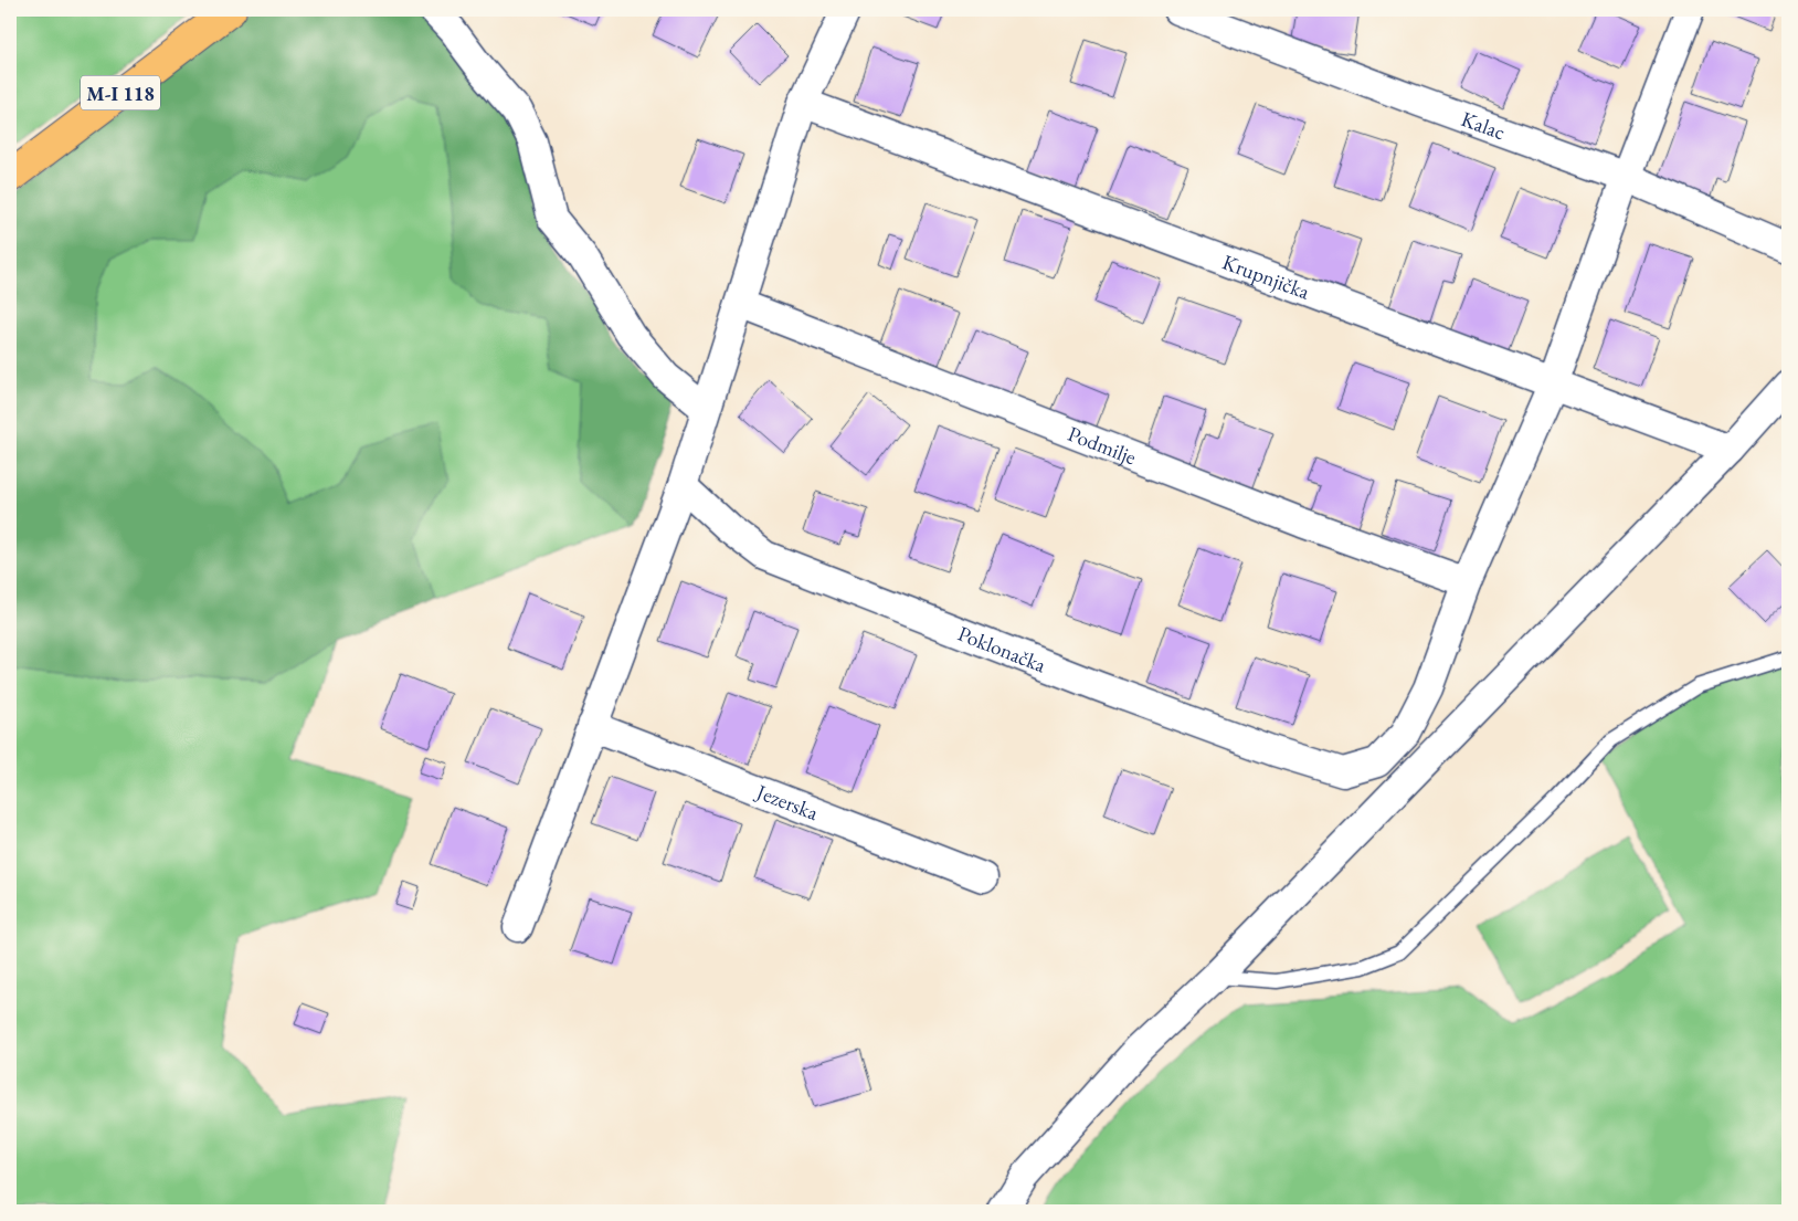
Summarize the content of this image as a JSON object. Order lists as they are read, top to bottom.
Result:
{
  "streets": {
    "main road": ["M-I 118"],
    "street": [
      "Kalac",
      "Krupnjička",
      "Podmilje",
      "Poklonačka",
      "Jezerska"
    ]
  },
  "crossings": [
    ["Podmilje", "Poklonačka"]
  ]
}
